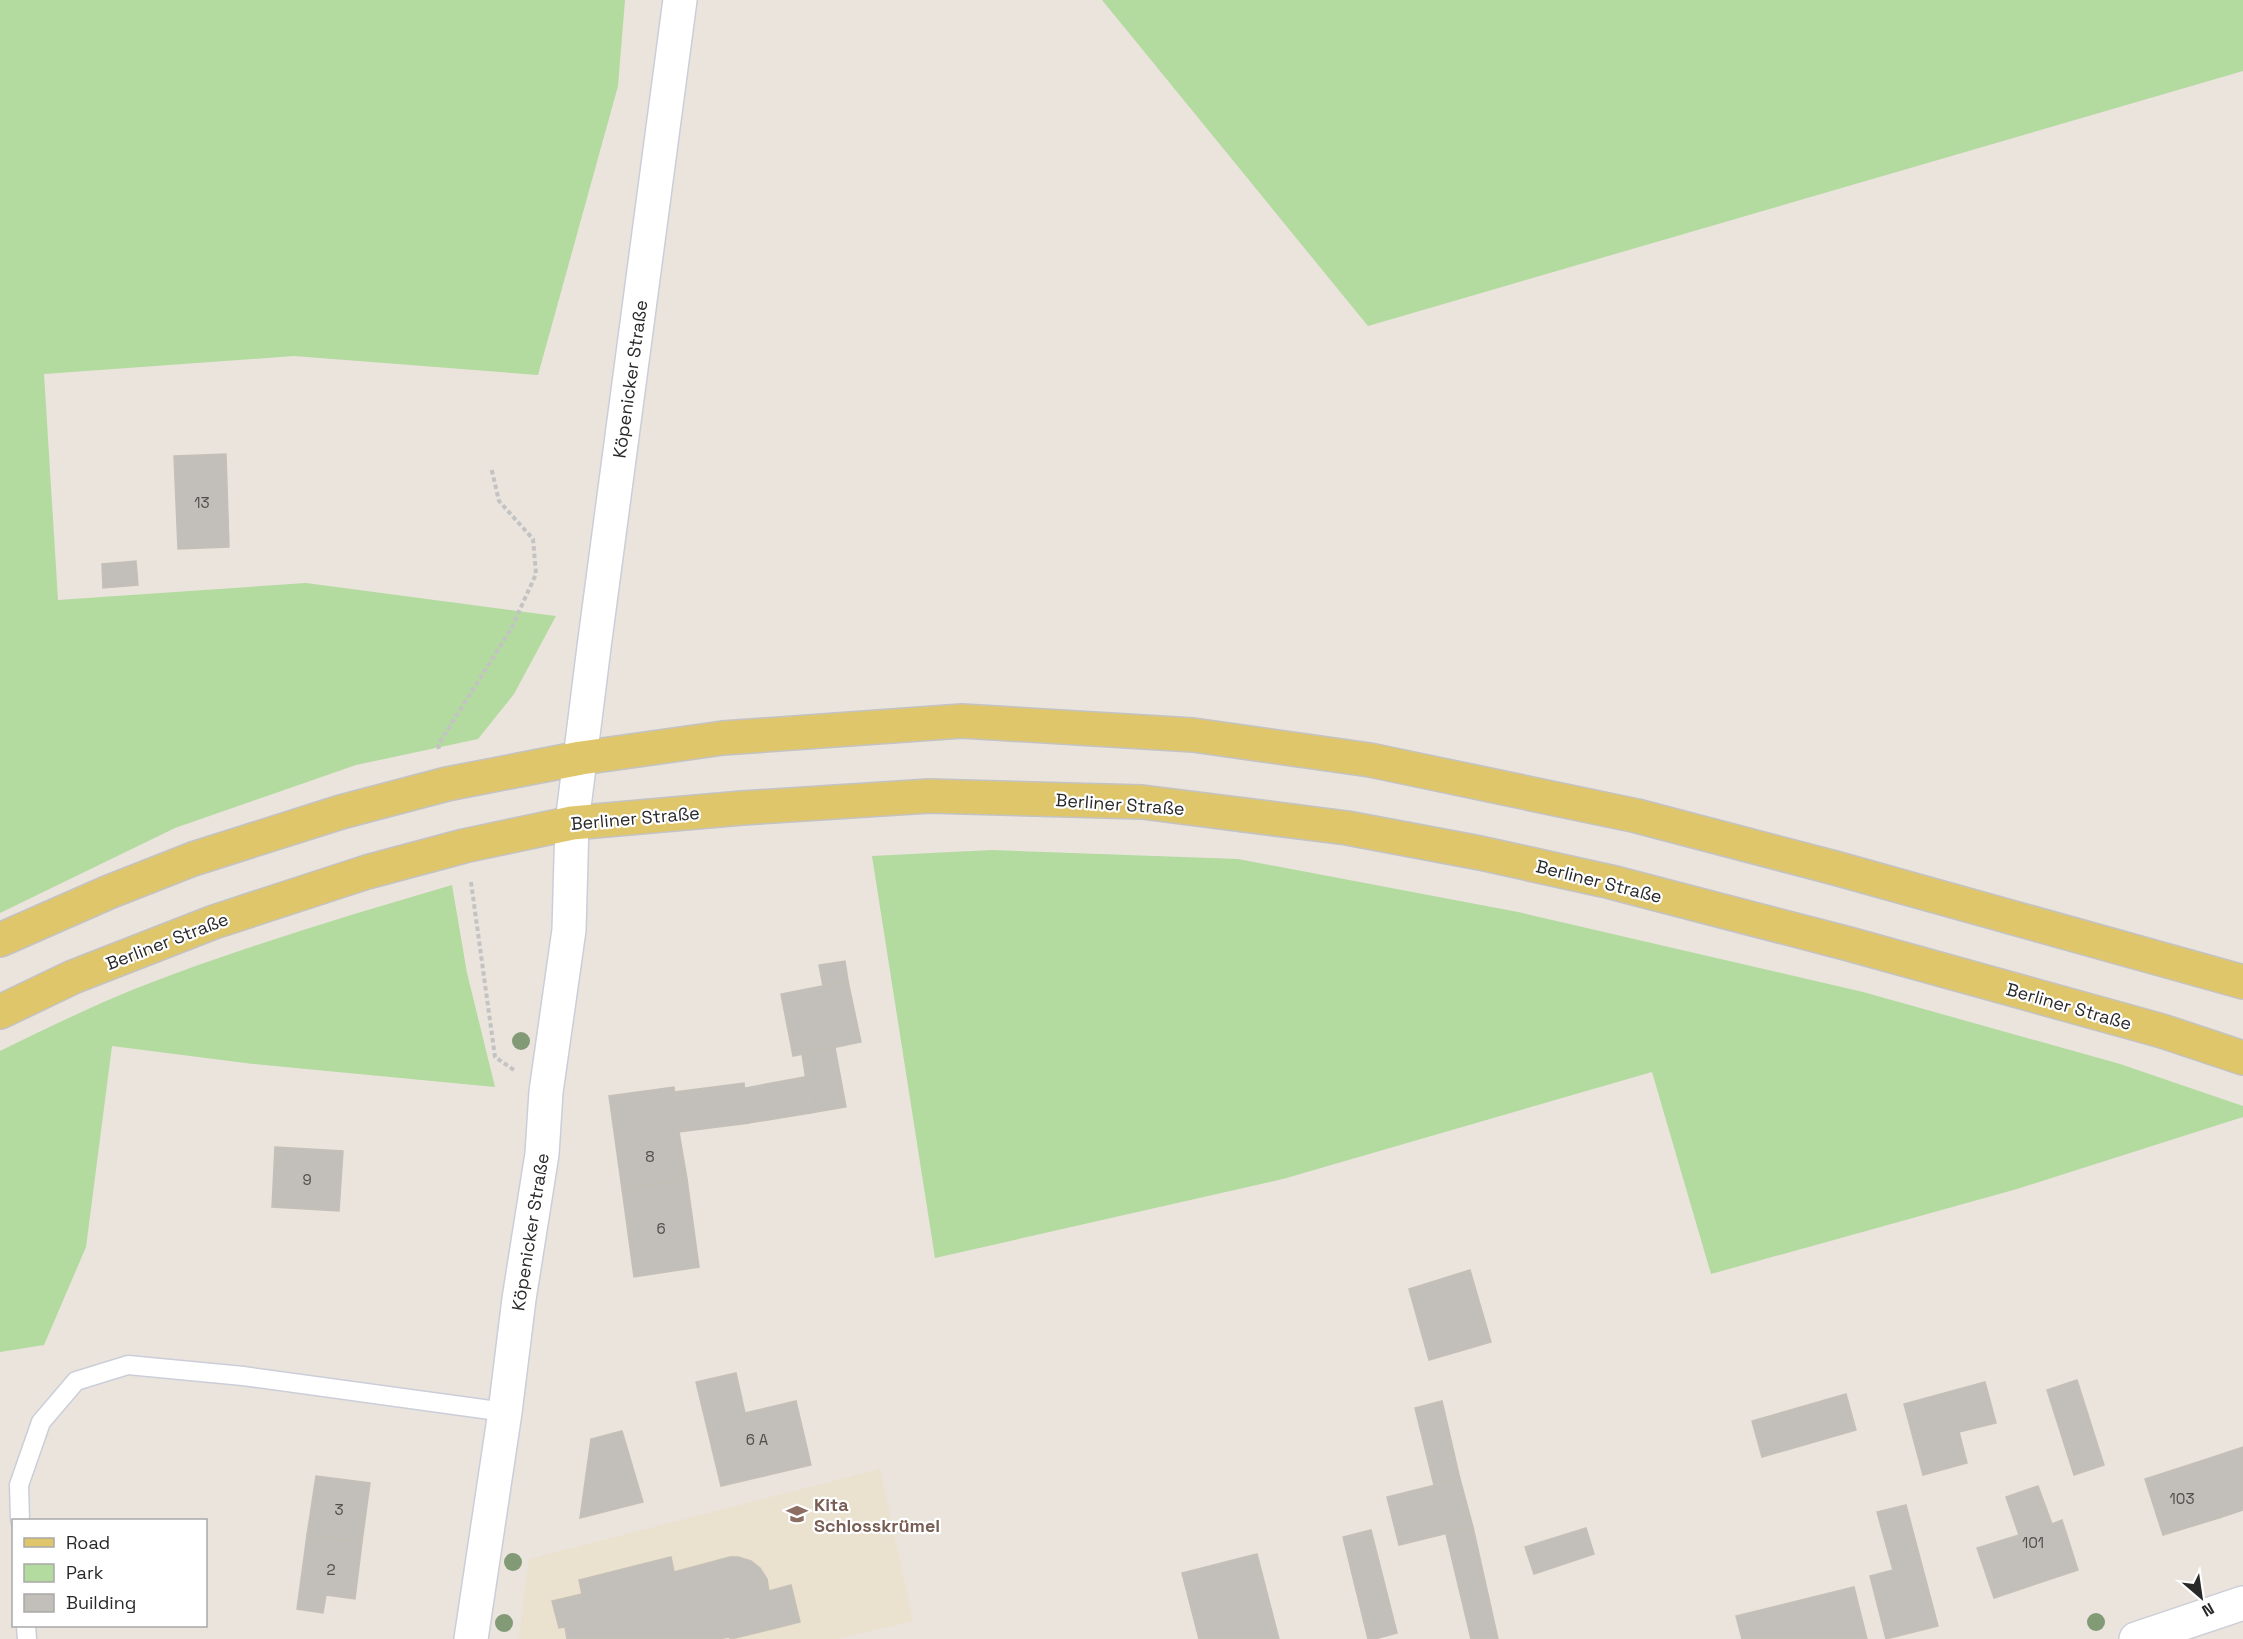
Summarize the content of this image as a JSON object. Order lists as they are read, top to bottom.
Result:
{
  "streets": {
    "main road": ["Berliner Straße"],
    "street": ["Köpenicker Straße"]
  },
  "crossings": [
    ["Köpenicker Straße", "Berliner Straße"]
  ],
  "places": {
    "school or university": ["Kita Schlosskrümel"]
  },
  "house_numbers": [
    "13",
    "8",
    "9",
    "6",
    "6 A",
    "103",
    "3",
    "101",
    "2"
  ],
  "legend": ["Road", "Park", "Building"],
  "north": "bottom right"
}
